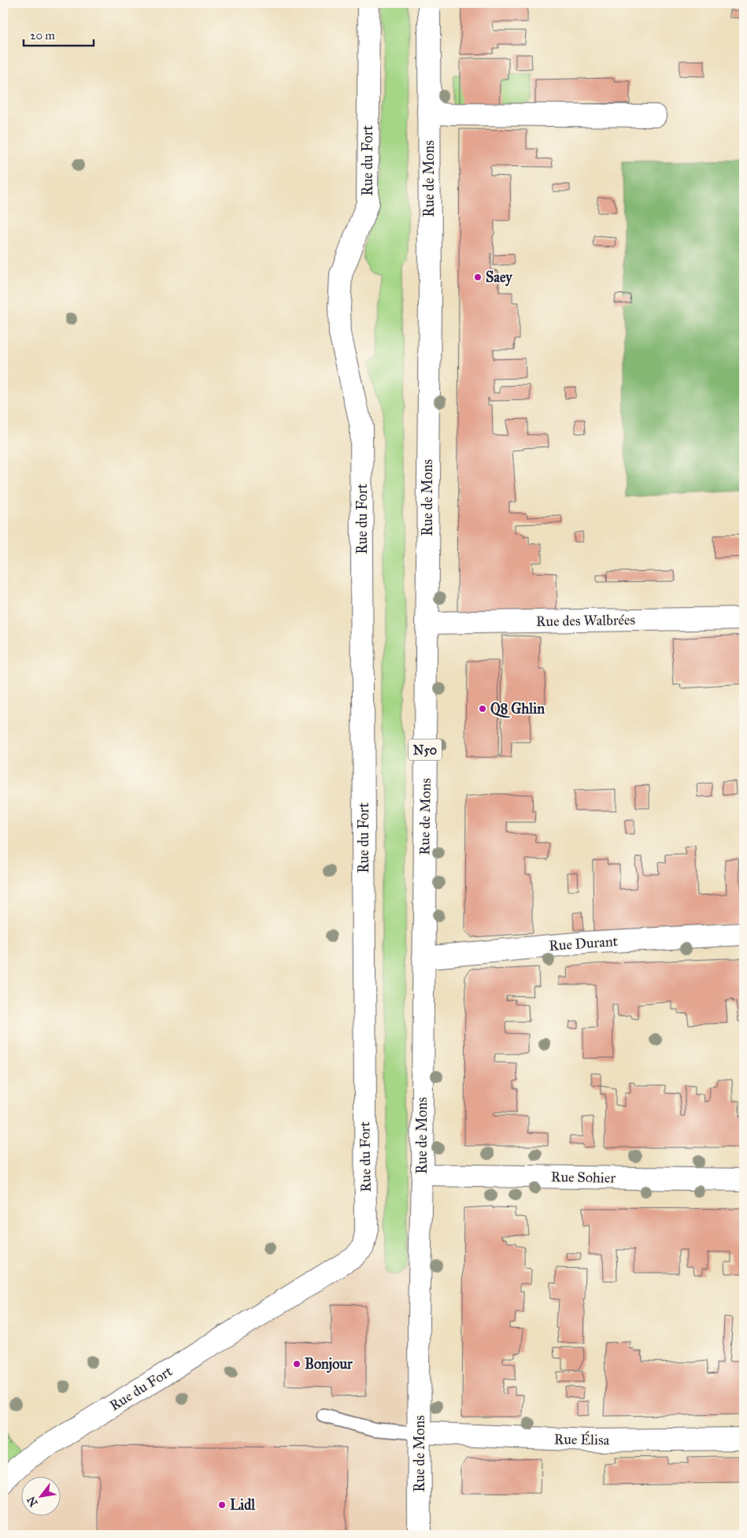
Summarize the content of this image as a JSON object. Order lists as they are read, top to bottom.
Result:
{
  "streets": {
    "street": [
      "Rue du Fort",
      "Rue de Mons",
      "Rue des Walbrées",
      "N50",
      "Rue Durant",
      "Rue Sohier",
      "Rue Élisa"
    ]
  },
  "crossings": [
    ["Rue de Mons", "Rue des Walbrées"],
    ["Rue de Mons", "Rue Durant"],
    ["Rue de Mons", "Rue Sohier"],
    ["Rue de Mons", "Rue Élisa"]
  ],
  "places": [
    "Saey",
    "Q8 Ghlin",
    "Bonjour",
    "Lidl"
  ],
  "scale_bar": "20 m",
  "north": "bottom left"
}
